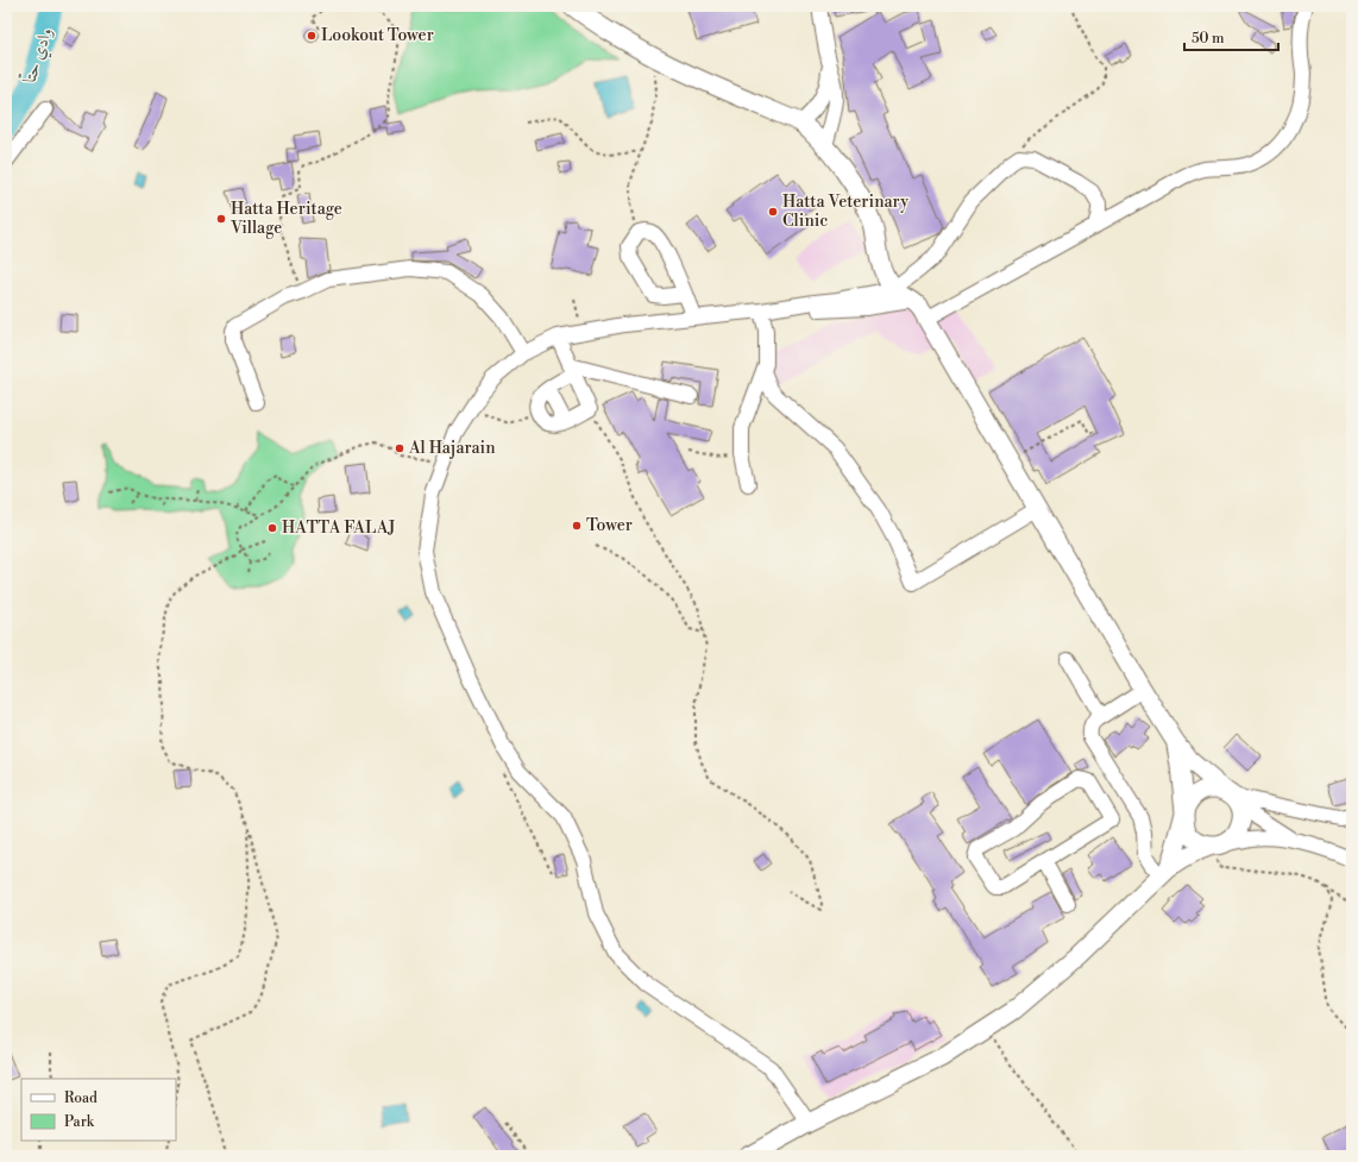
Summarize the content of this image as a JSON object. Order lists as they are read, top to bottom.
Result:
{
  "water": ["وادي حتّا"],
  "places": [
    "Lookout Tower",
    "Hatta Veterinary Clinic",
    "Hatta Heritage Village",
    "Al Hajarain",
    "Tower",
    "HATTA FALAJ"
  ],
  "legend": ["Road", "Park"],
  "scale_bar": "50 m"
}
